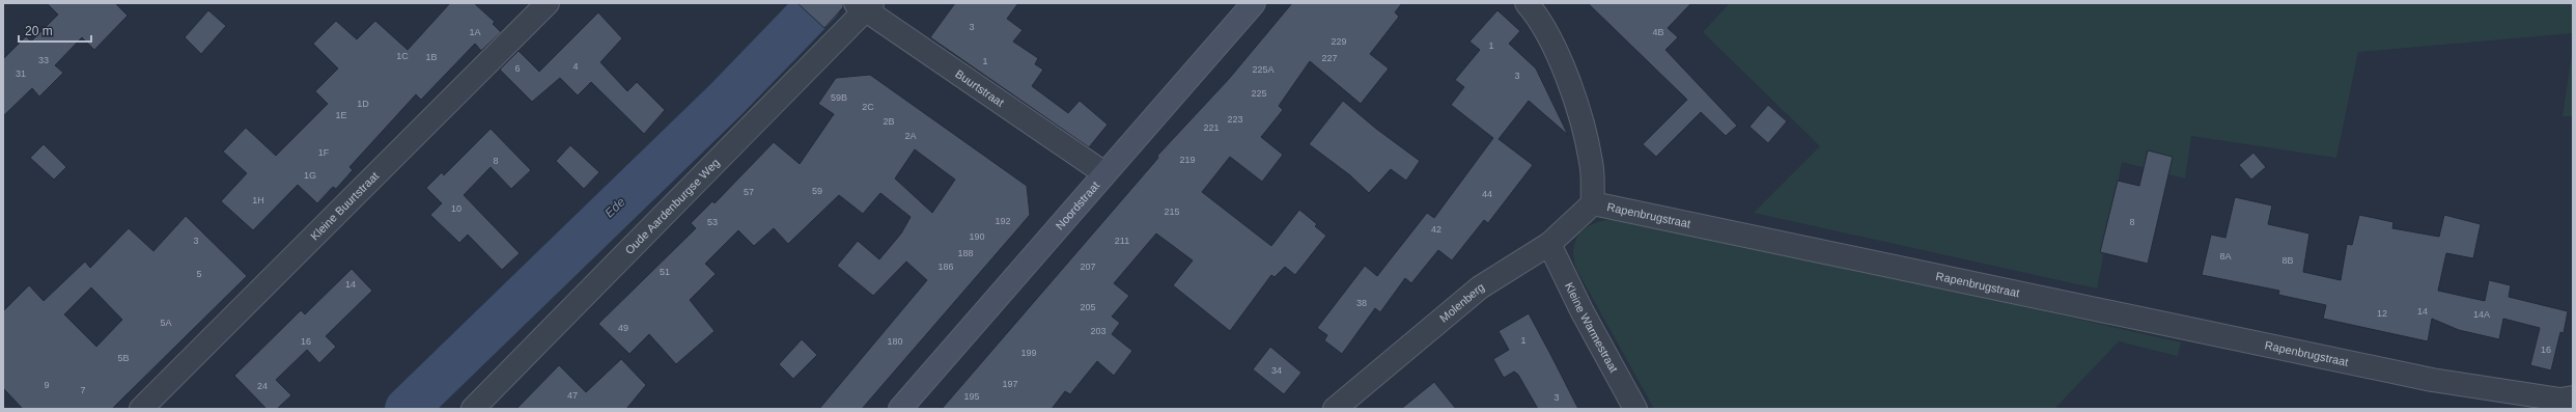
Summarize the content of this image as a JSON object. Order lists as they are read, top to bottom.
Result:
{
  "streets": {
    "street": [
      "Buurtstraat",
      "Kleine Buurtstraat",
      "Noordstraat",
      "Oude Aardenburgse Weg",
      "Rapenbrugstraat",
      "Molenberg",
      "Kleine Warmestraat"
    ]
  },
  "crossings": [
    ["Buurtstraat", "Noordstraat"],
    ["Buurtstraat", "Oude Aardenburgse Weg"],
    ["Rapenbrugstraat", "Molenberg"],
    ["Molenberg", "Kleine Warmestraat"]
  ],
  "water": ["Ede"],
  "house_numbers": [
    "3",
    "1A",
    "4B",
    "229",
    "1",
    "1C",
    "1B",
    "227",
    "33",
    "1",
    "4",
    "6",
    "225A",
    "31",
    "3",
    "225",
    "59B",
    "1D",
    "2C",
    "1E",
    "223",
    "2B",
    "221",
    "2A",
    "1F",
    "219",
    "8",
    "1G",
    "59",
    "57",
    "44",
    "1H",
    "10",
    "215",
    "192",
    "53",
    "8",
    "42",
    "190",
    "3",
    "211",
    "188",
    "8A",
    "8B",
    "186",
    "207",
    "51",
    "5",
    "14",
    "38",
    "205",
    "14",
    "12",
    "14A",
    "5A",
    "49",
    "203",
    "1",
    "16",
    "180",
    "16",
    "199",
    "5B",
    "34",
    "197",
    "9",
    "24",
    "7",
    "47",
    "195",
    "3"
  ],
  "scale_bar": "20 m"
}
